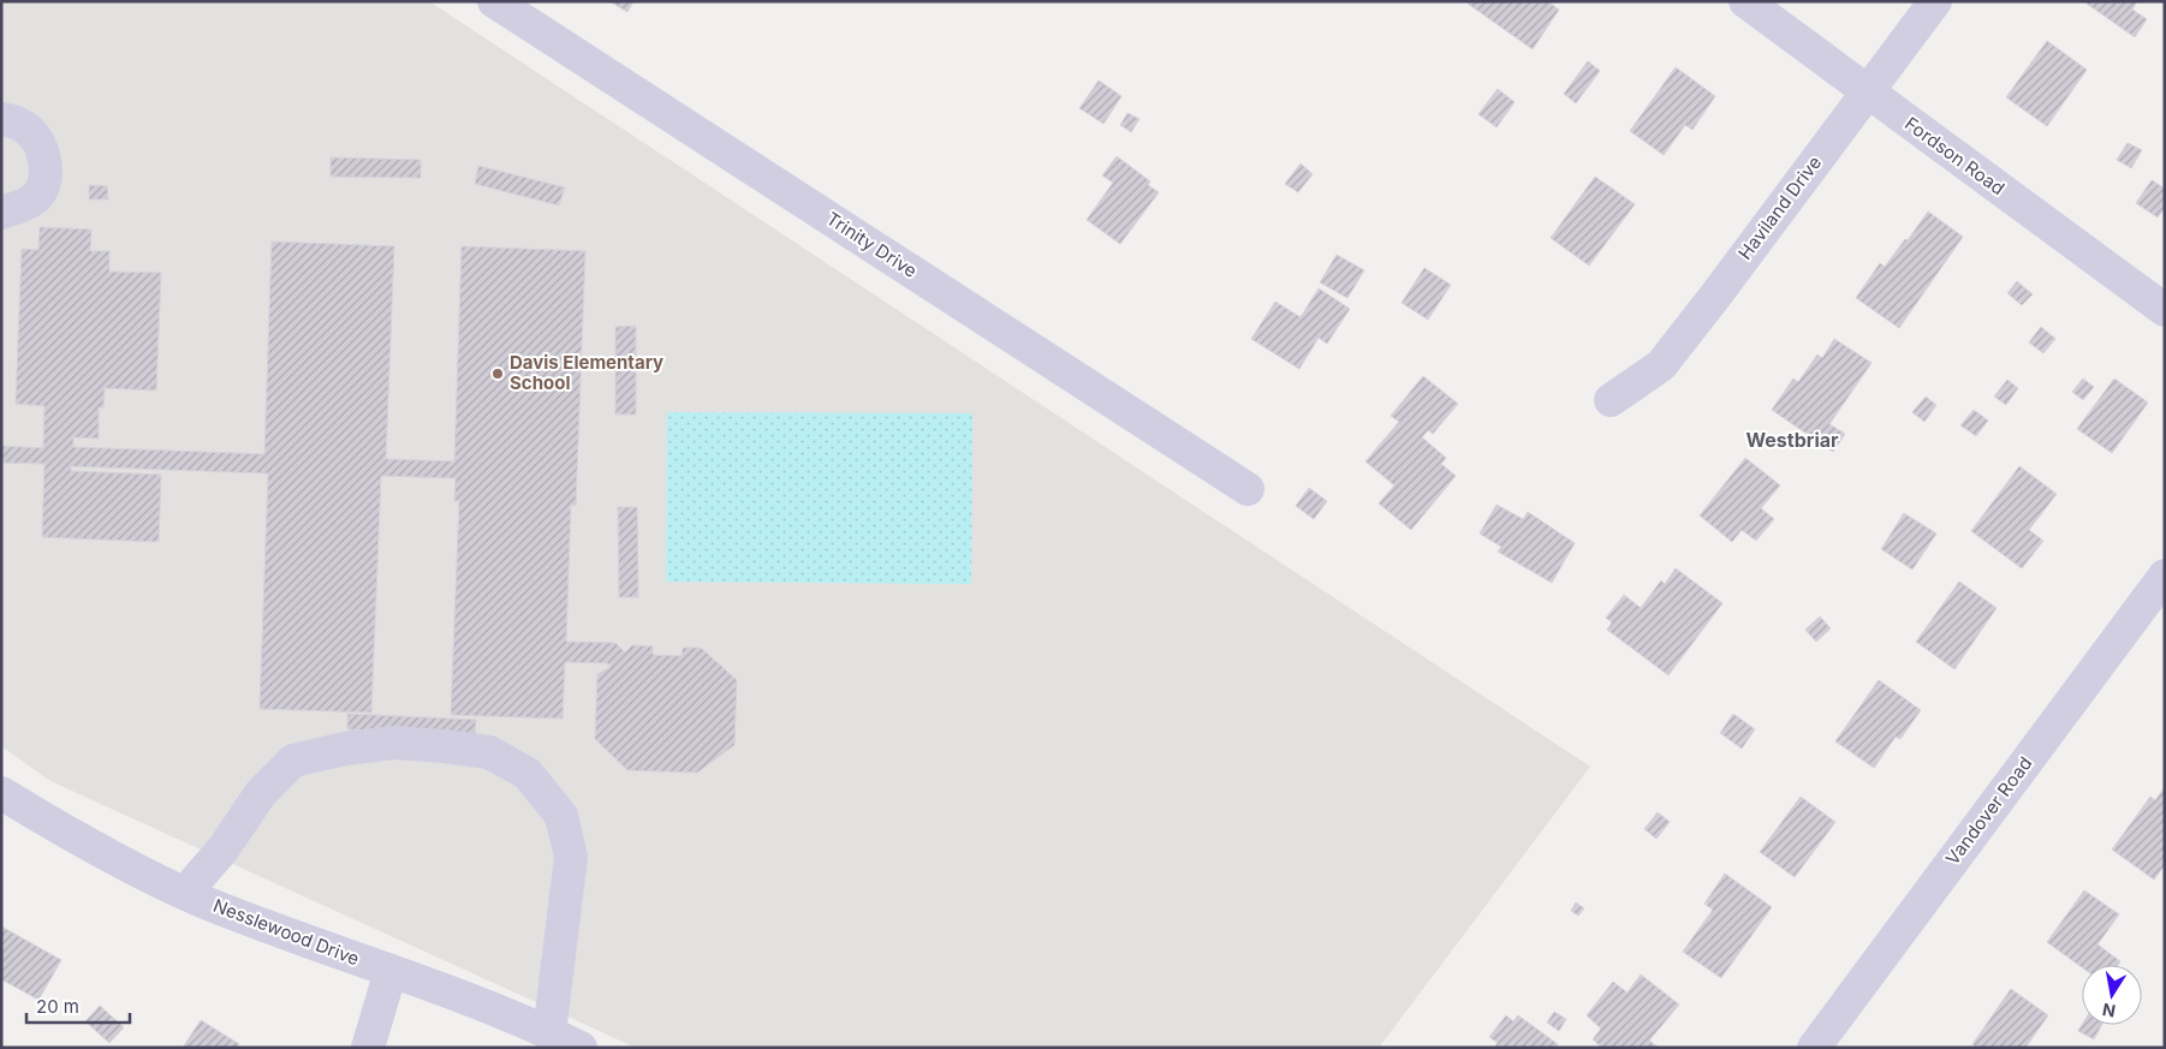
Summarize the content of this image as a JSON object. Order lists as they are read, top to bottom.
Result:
{
  "streets": {
    "street": [
      "Fordson Road",
      "Haviland Drive",
      "Trinity Drive",
      "Vandover Road",
      "Nesslewood Drive"
    ]
  },
  "crossings": [
    ["Fordson Road", "Haviland Drive"]
  ],
  "districts": ["Westbriar"],
  "places": ["Davis Elementary School"],
  "scale_bar": "20 m",
  "north": "bottom"
}
